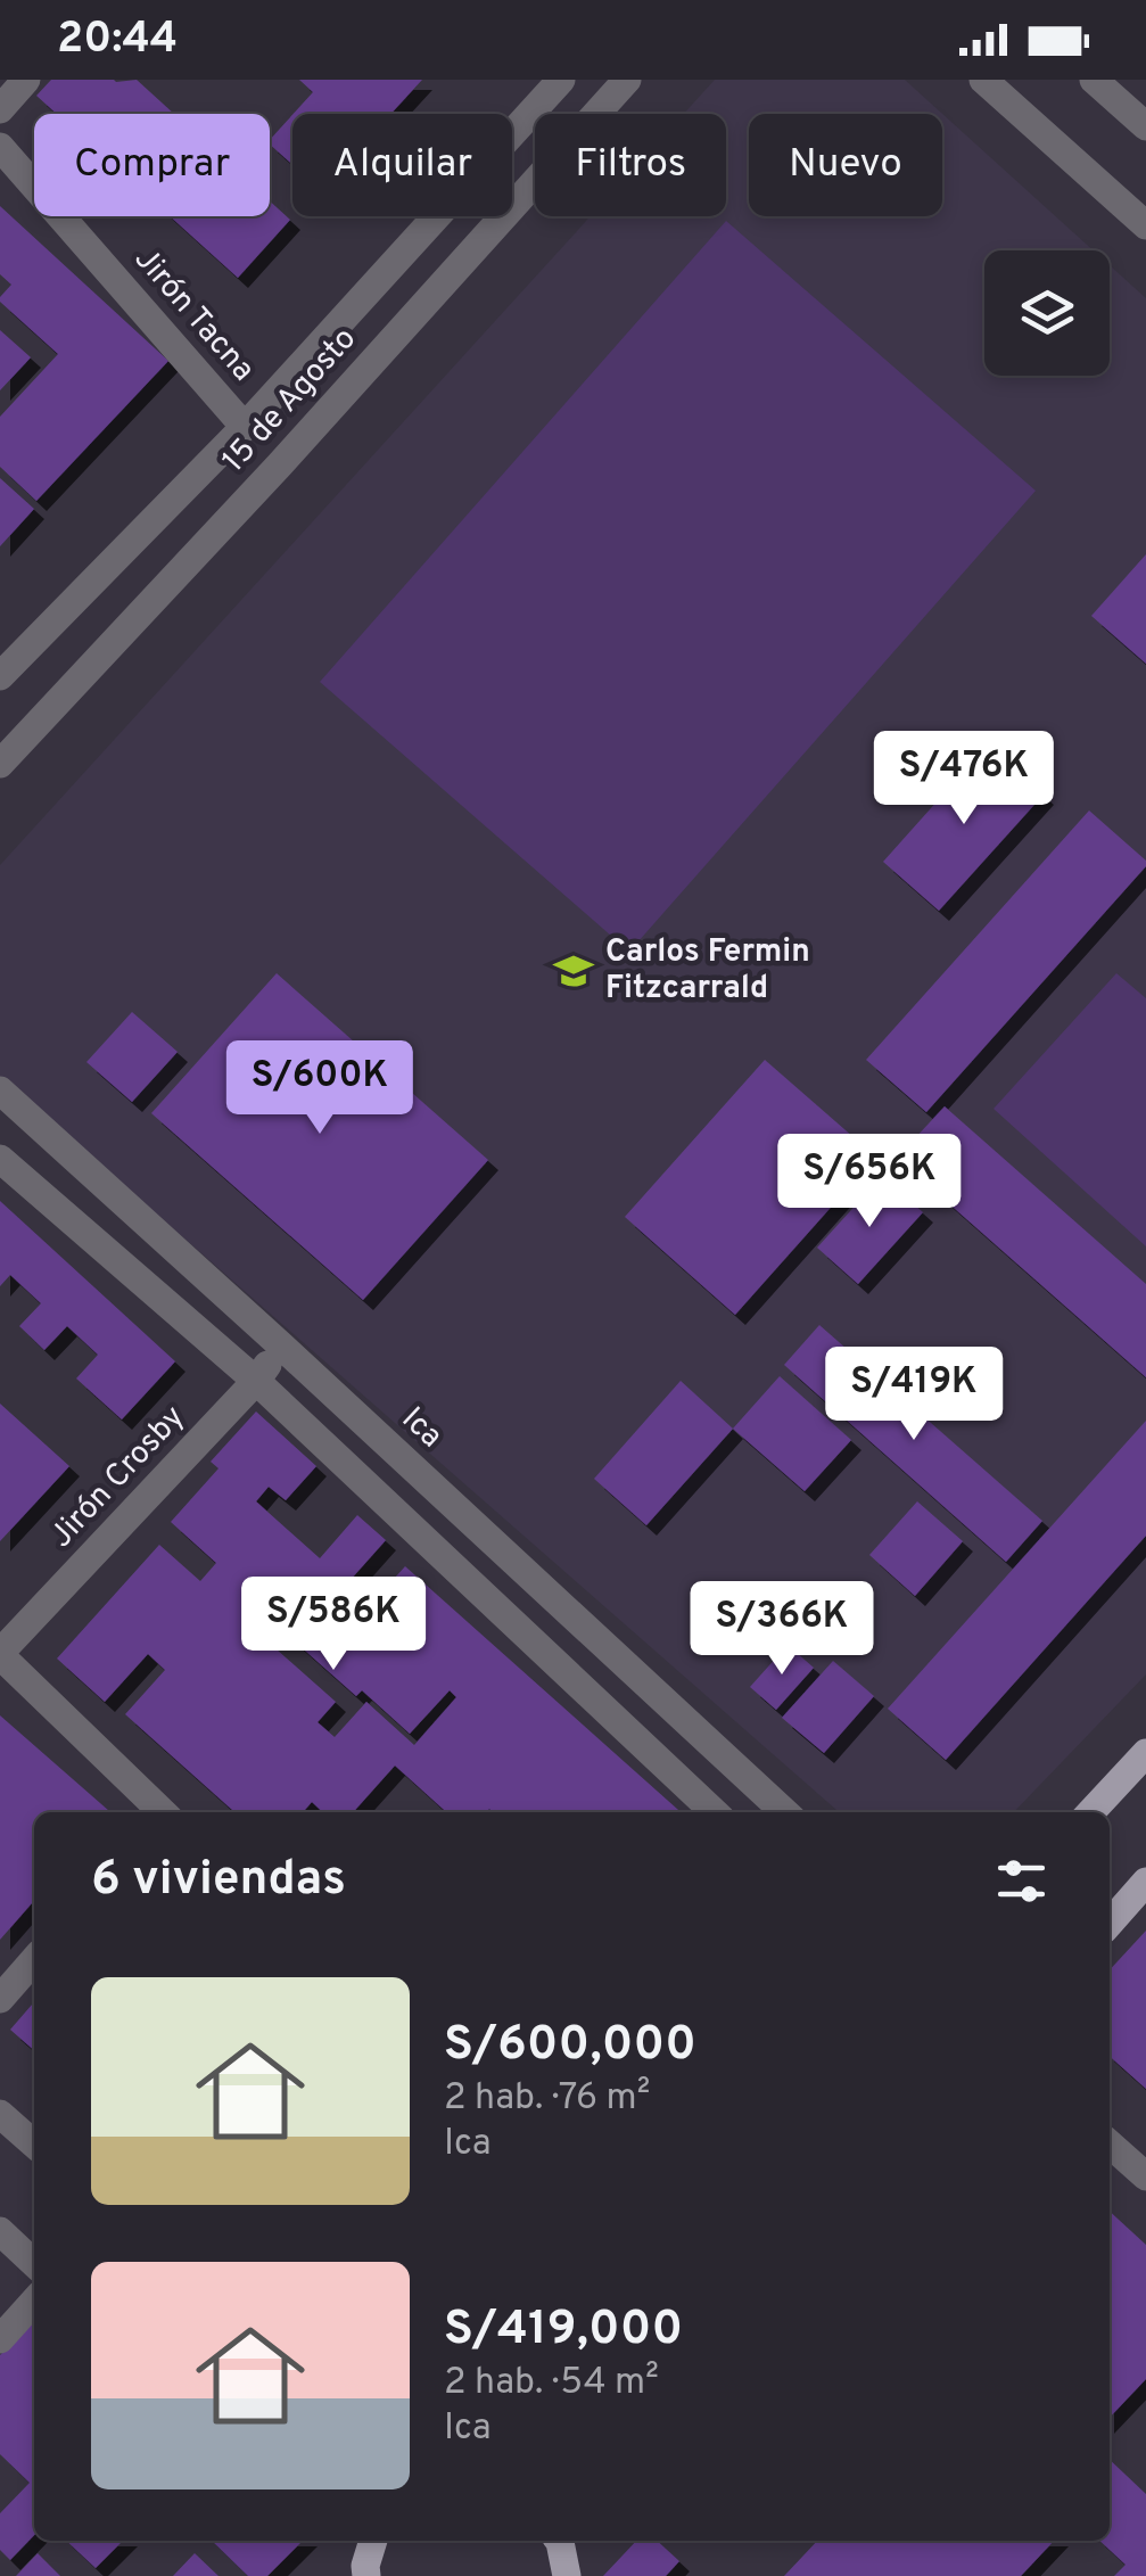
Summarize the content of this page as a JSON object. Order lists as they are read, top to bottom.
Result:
{
  "streets": {
    "street": [
      "Jirón Tacna",
      "15 de Agosto",
      "Ica",
      "Jirón Crosby"
    ]
  },
  "crossings": [
    ["Jirón Tacna", "15 de Agosto"],
    ["Ica", "Jirón Crosby"]
  ],
  "places": {
    "school or university": ["Carlos Fermin Fitzcarrald"]
  },
  "page": {
    "status": "20:44",
    "chip": [
      "Comprar",
      "Alquilar",
      "Filtros",
      "Nuevo"
    ],
    "price": [
      "S/476K",
      "S/600K",
      "S/656K",
      "S/419K",
      "S/586K",
      "S/366K"
    ],
    "heading": "6 viviendas",
    "list": [
      {
        "name": "S/600,000",
        "note": "2 hab. · 76 m² · Ica"
      },
      {
        "name": "S/419,000",
        "note": "2 hab. · 54 m² · Ica"
      }
    ]
  }
}
